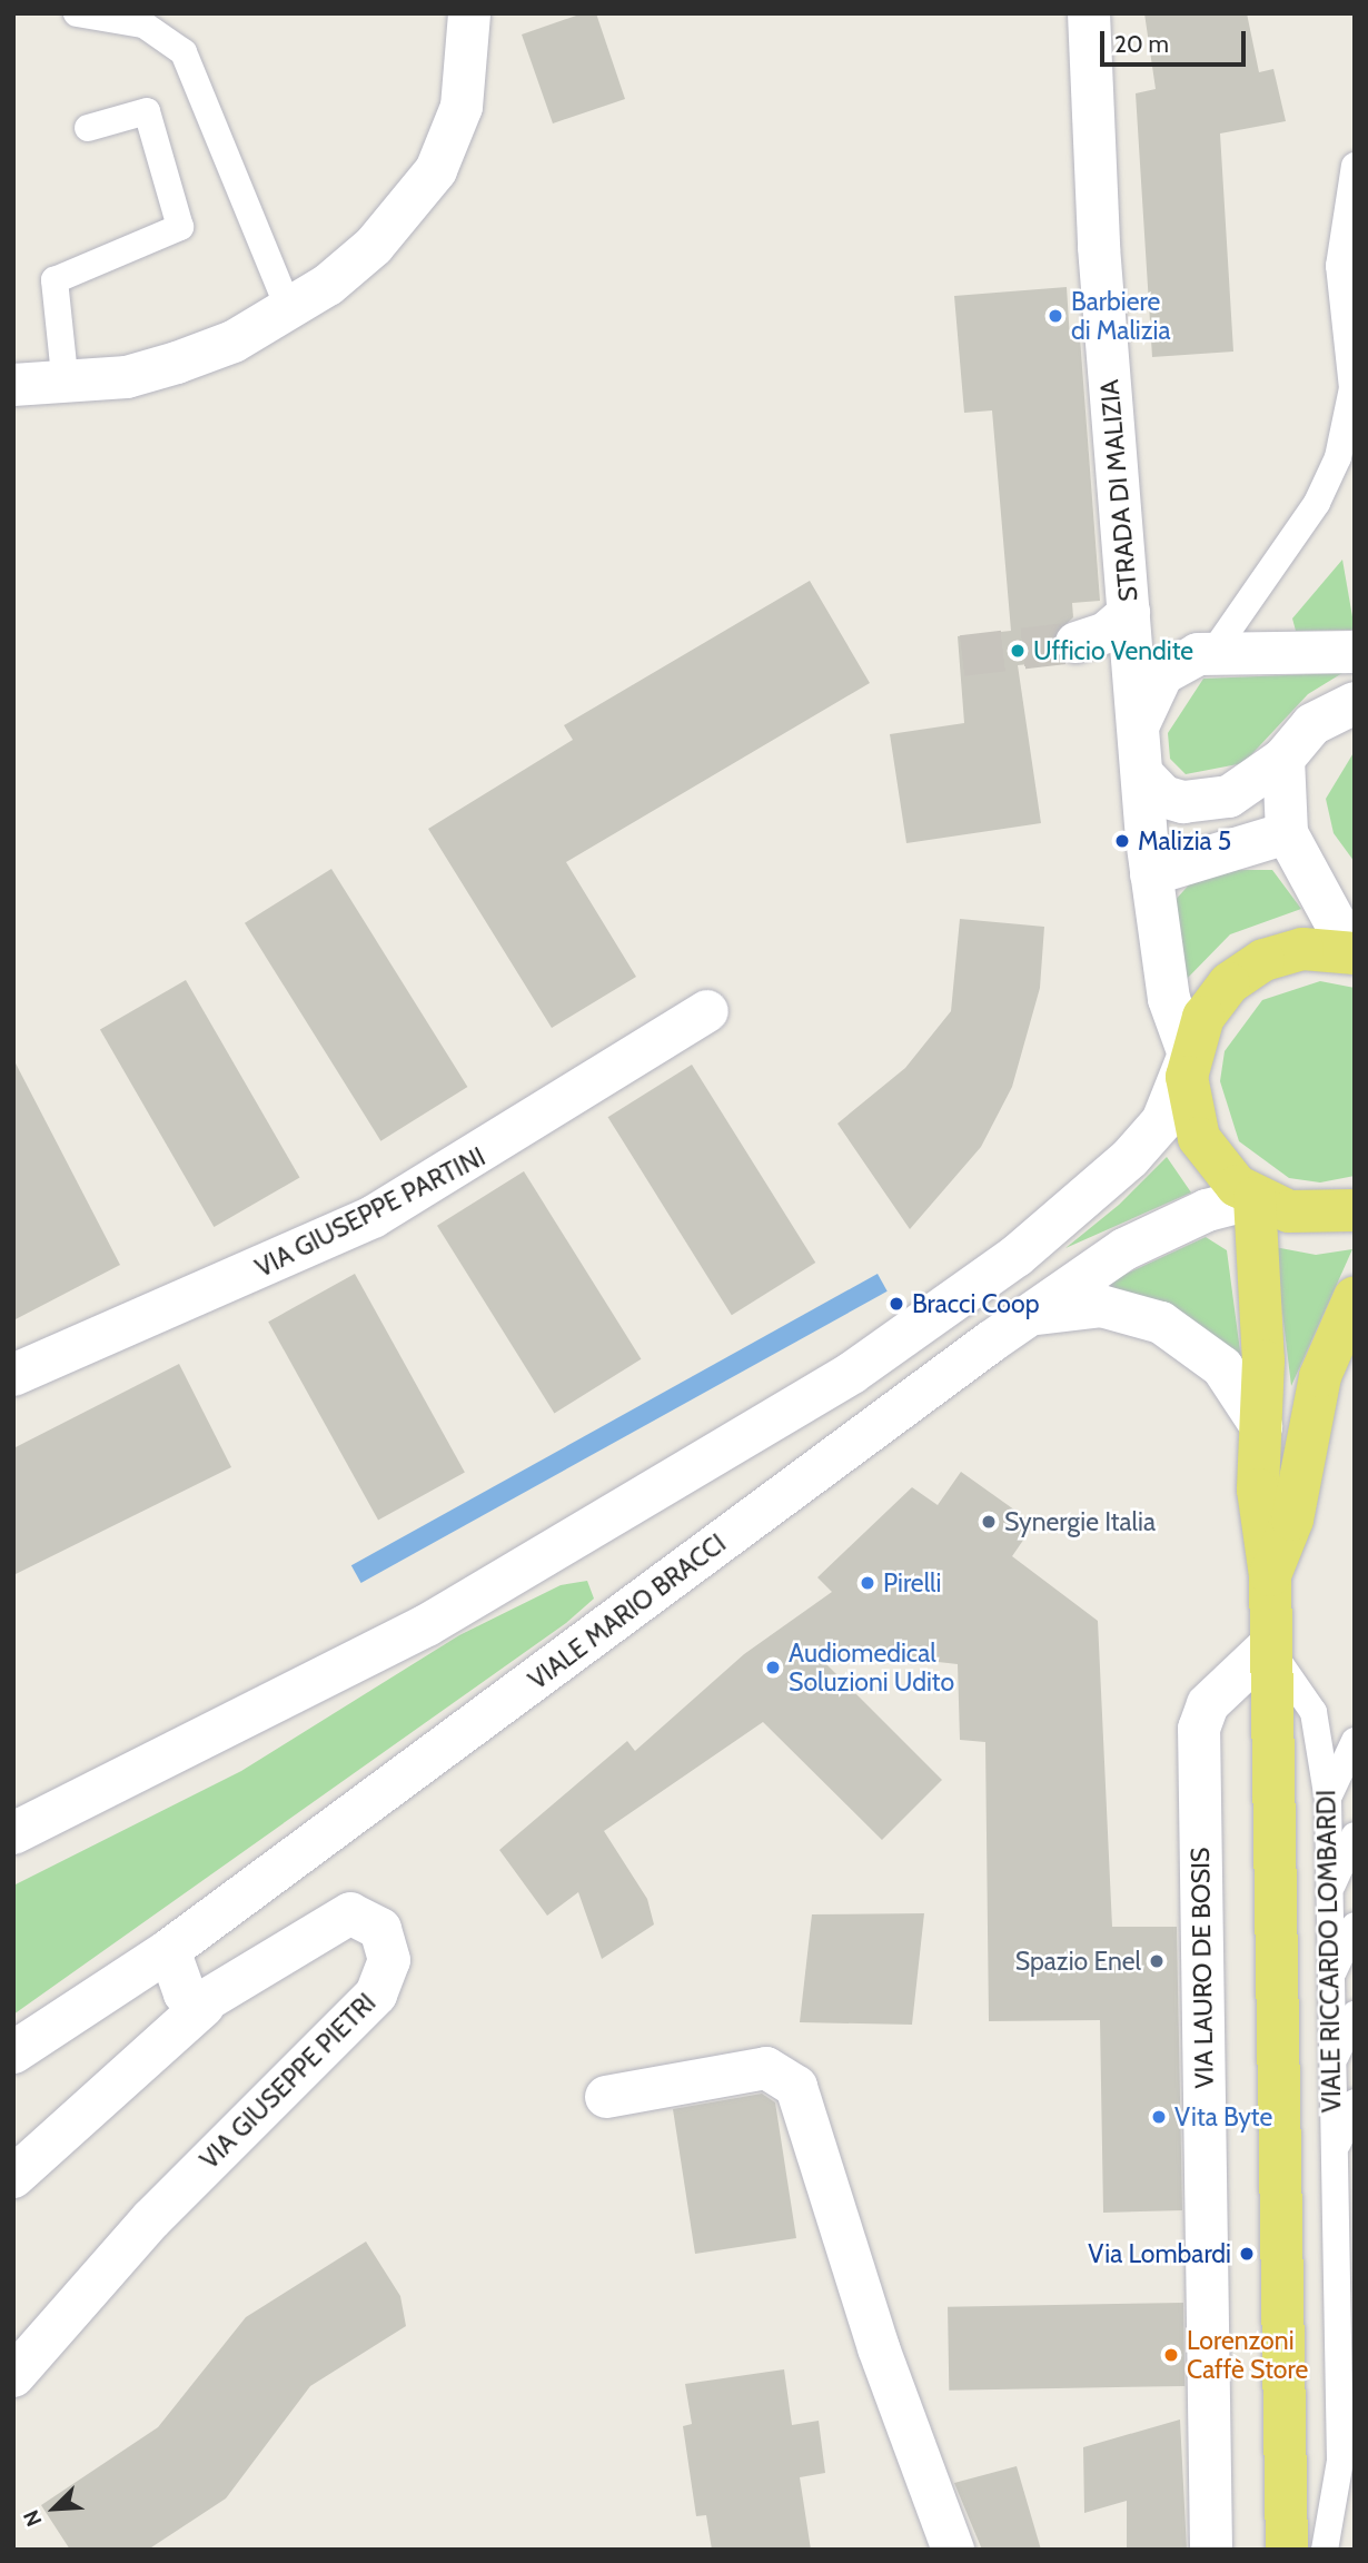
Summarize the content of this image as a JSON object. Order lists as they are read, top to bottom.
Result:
{
  "streets": {
    "street": [
      "STRADA DI MALIZIA",
      "VIA GIUSEPPE PARTINI",
      "VIALE MARIO BRACCI",
      "VIA LAURO DE BOSIS",
      "VIA GIUSEPPE PIETRI"
    ],
    "lane": ["VIALE RICCARDO LOMBARDI"]
  },
  "crossings": [
    ["VIALE RICCARDO LOMBARDI", "VIA LAURO DE BOSIS"]
  ],
  "places": [
    "Barbiere di Malizia",
    "Ufficio Vendite",
    "Malizia 5",
    "Bracci Coop",
    "Synergie Italia",
    "Pirelli",
    "Audiomedical Soluzioni Udito",
    "Spazio Enel",
    "Vita Byte",
    "Via Lombardi",
    "Lorenzoni Caffè Store"
  ],
  "scale_bar": "20 m",
  "north": "bottom left"
}
